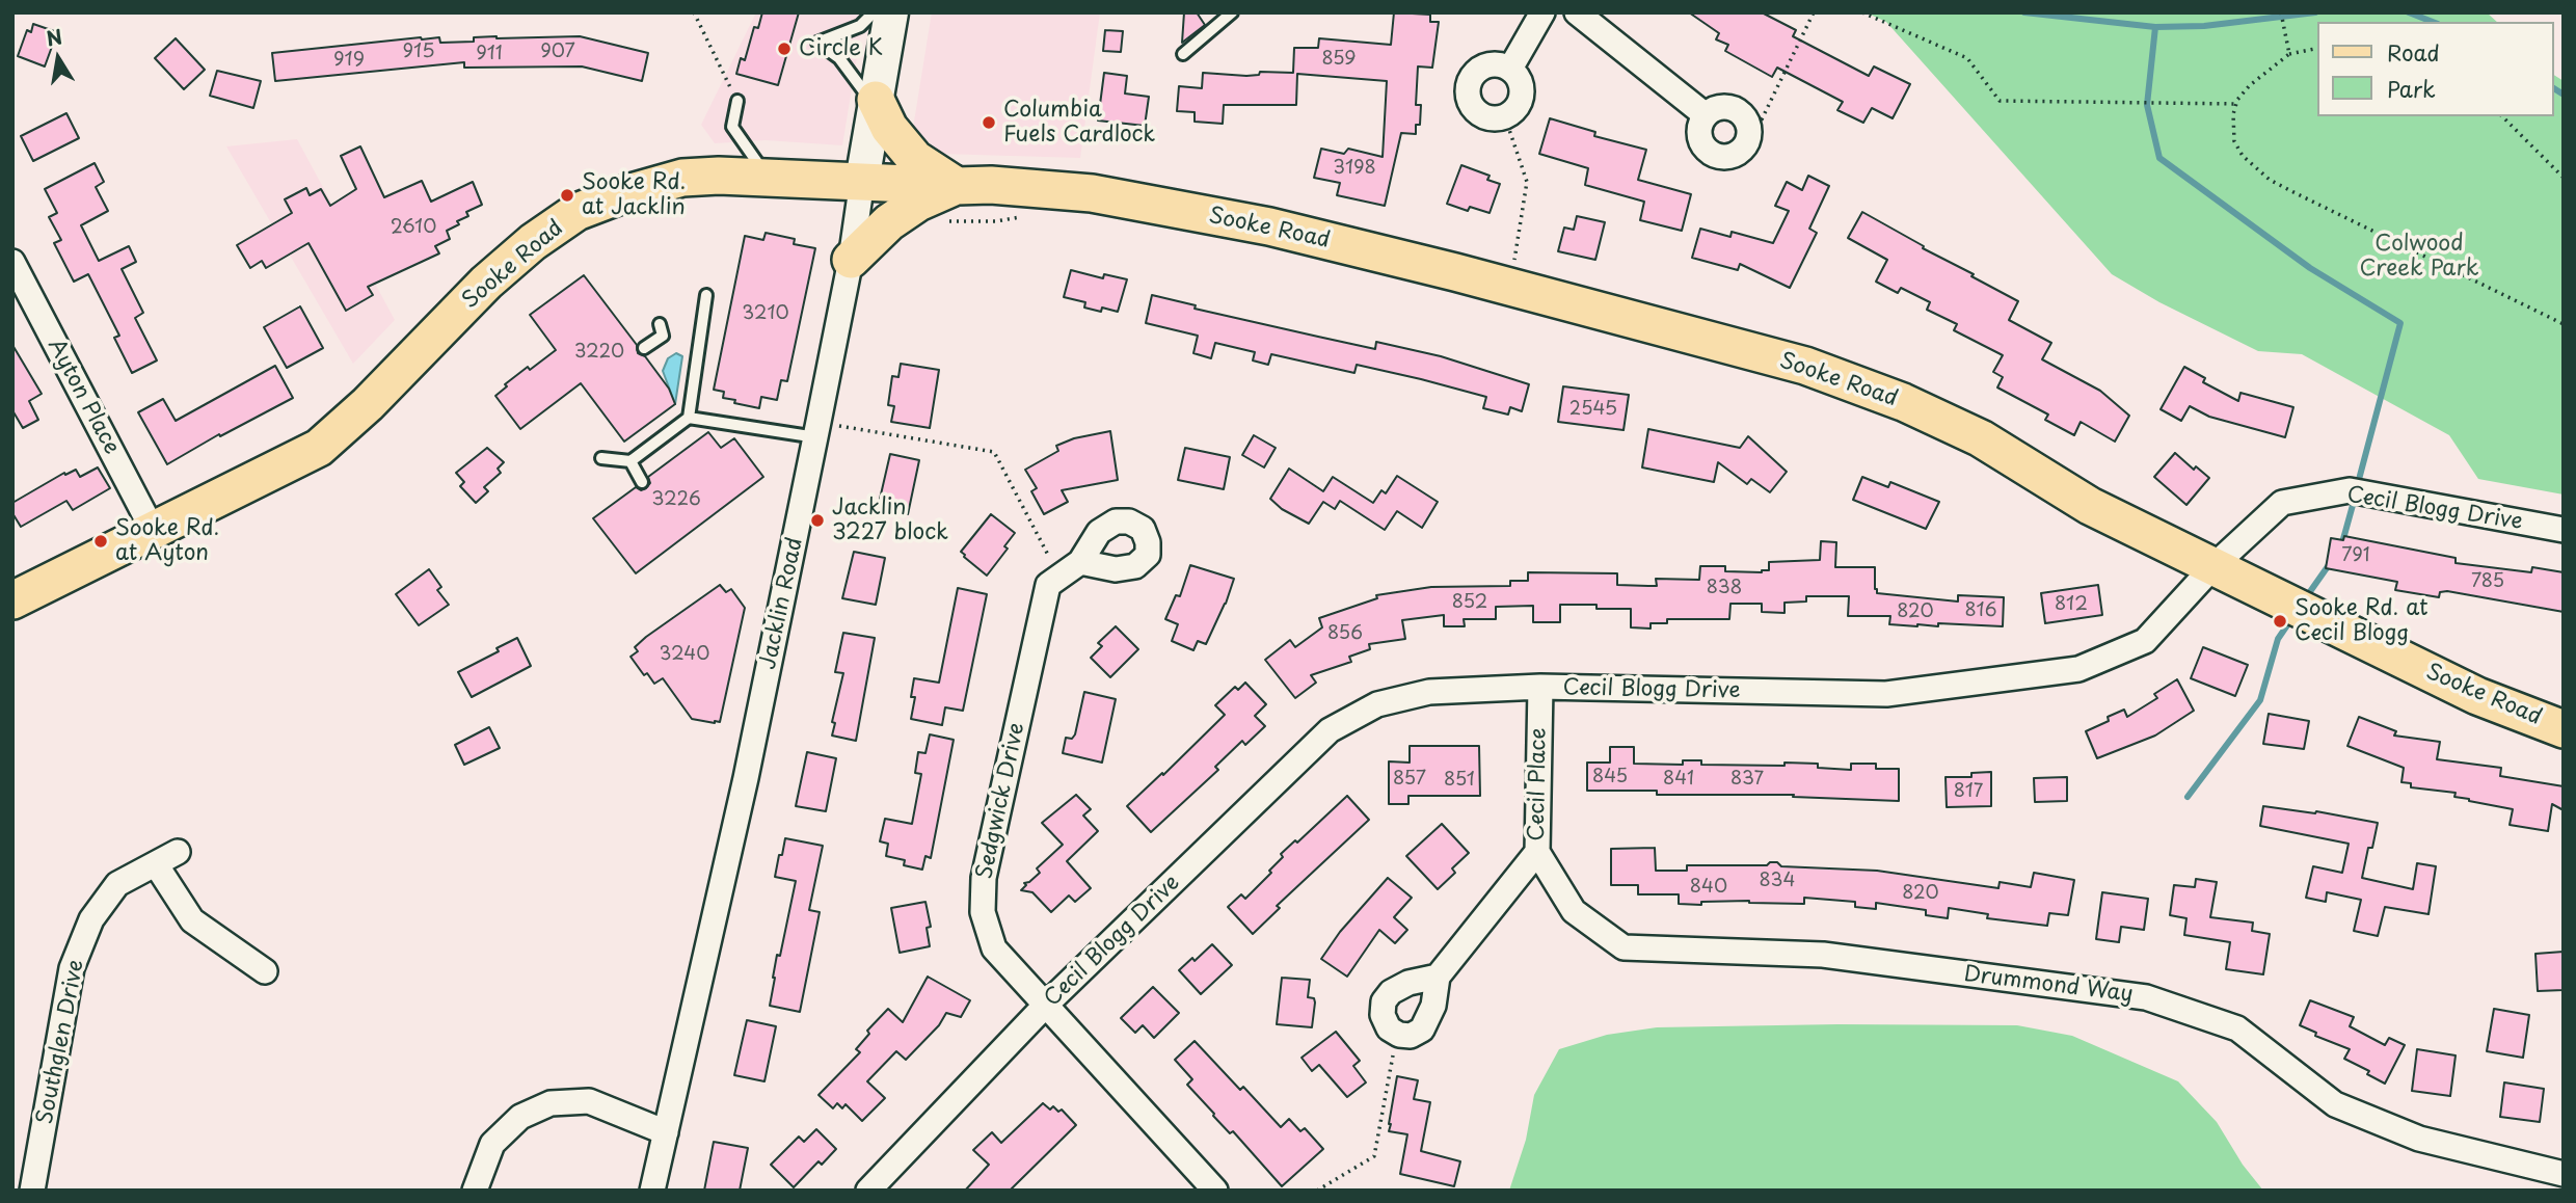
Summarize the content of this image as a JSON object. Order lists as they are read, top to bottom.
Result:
{
  "streets": {
    "main road": ["Sooke Road", "Jacklin Road"],
    "street": [
      "Ayton Place",
      "Cecil Blogg Drive",
      "Cecil Place",
      "Sedgwick Drive",
      "Drummond Way",
      "Southglen Drive"
    ]
  },
  "crossings": [
    ["Sooke Road", "Ayton Place"],
    ["Sooke Road", "Cecil Blogg Drive"],
    ["Sooke Road", "Jacklin Road"],
    ["Cecil Blogg Drive", "Cecil Place"],
    ["Cecil Blogg Drive", "Sedgwick Drive"],
    ["Cecil Place", "Drummond Way"]
  ],
  "parks": ["Colwood Creek Park"],
  "places": [
    "Circle K",
    "Columbia Fuels Cardlock",
    "Sooke Rd. at Jacklin",
    "Jacklin 3227 block",
    "Sooke Rd. at Ayton",
    "Sooke Rd. at Cecil Blogg"
  ],
  "house_numbers": [
    "915",
    "907",
    "911",
    "859",
    "919",
    "3198",
    "2610",
    "3210",
    "3220",
    "2545",
    "3226",
    "791",
    "785",
    "838",
    "852",
    "812",
    "816",
    "820",
    "856",
    "3240",
    "845",
    "857",
    "841",
    "837",
    "851",
    "817",
    "834",
    "840",
    "820"
  ],
  "legend": ["Road", "Park"],
  "north": "top"
}
